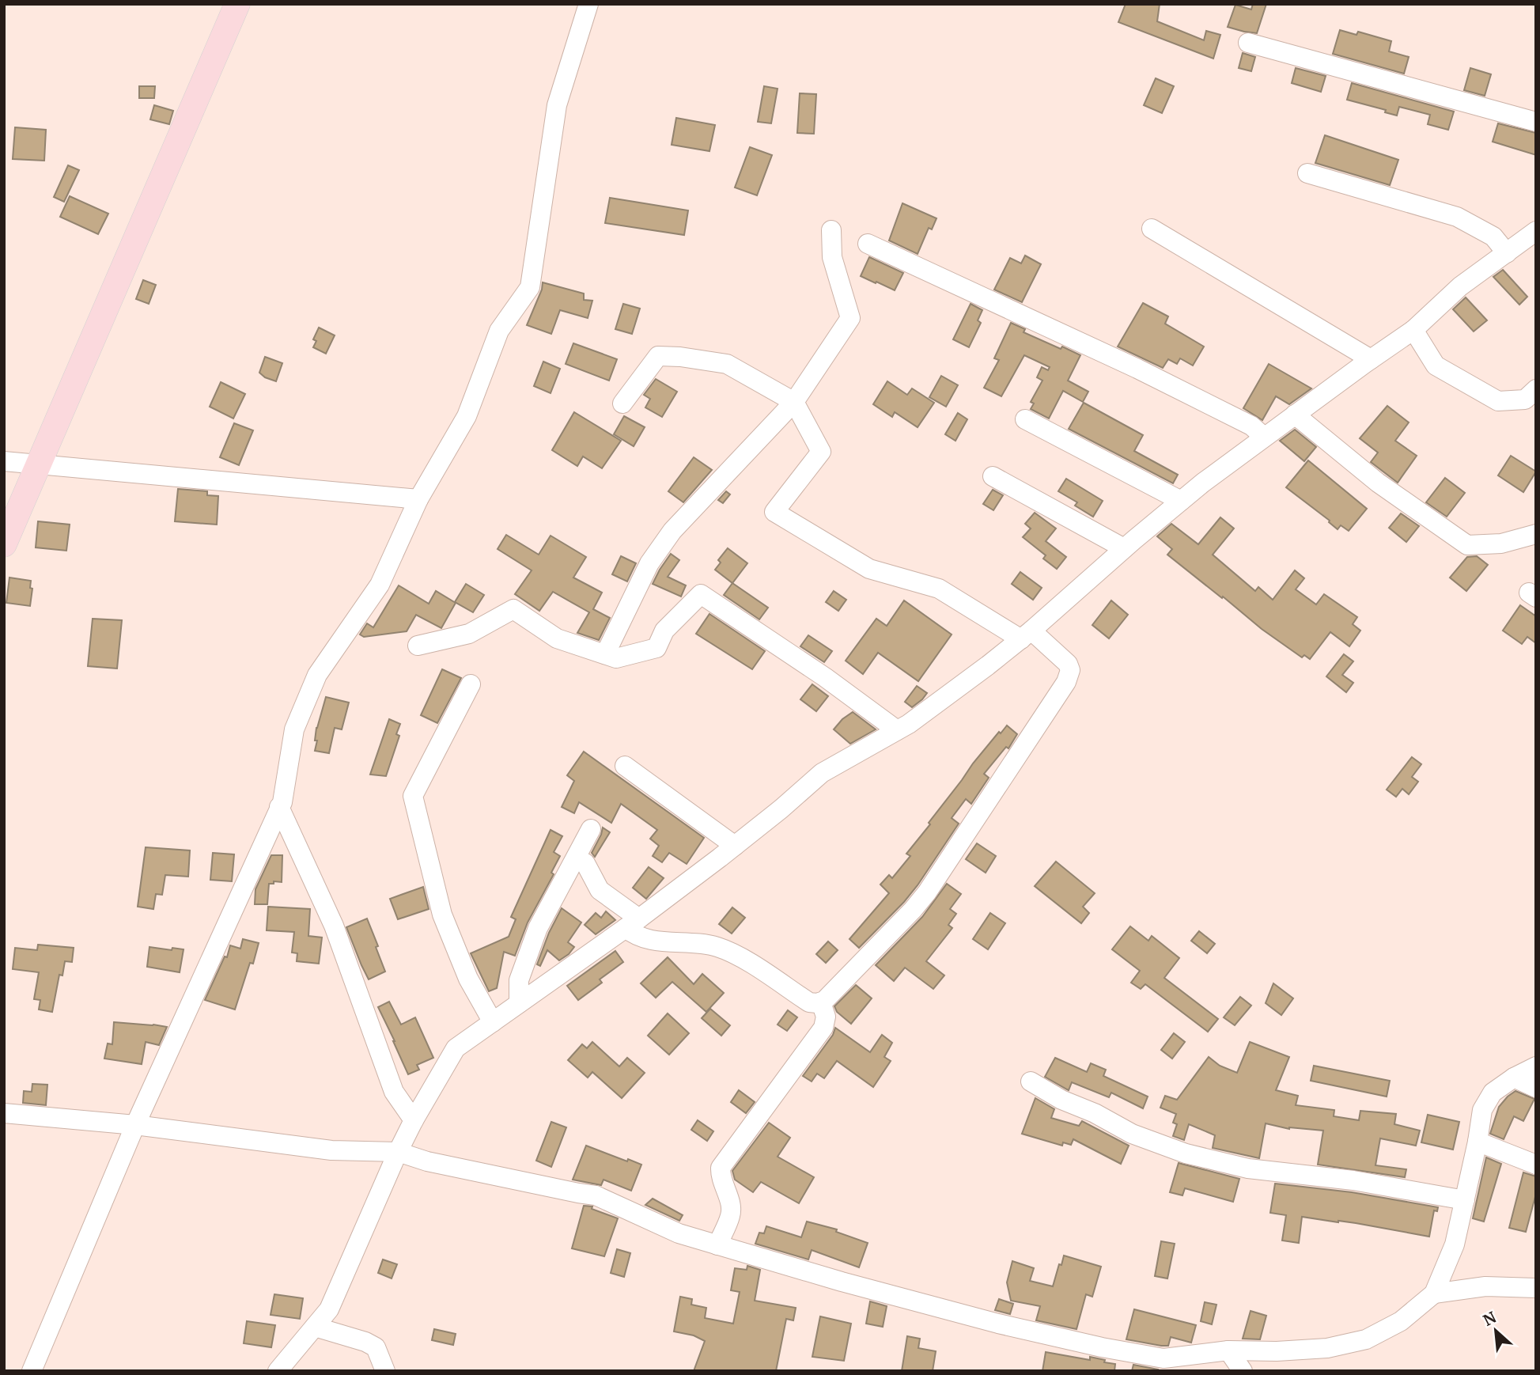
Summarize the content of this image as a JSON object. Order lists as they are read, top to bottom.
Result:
{
  "north": "top left"
}
